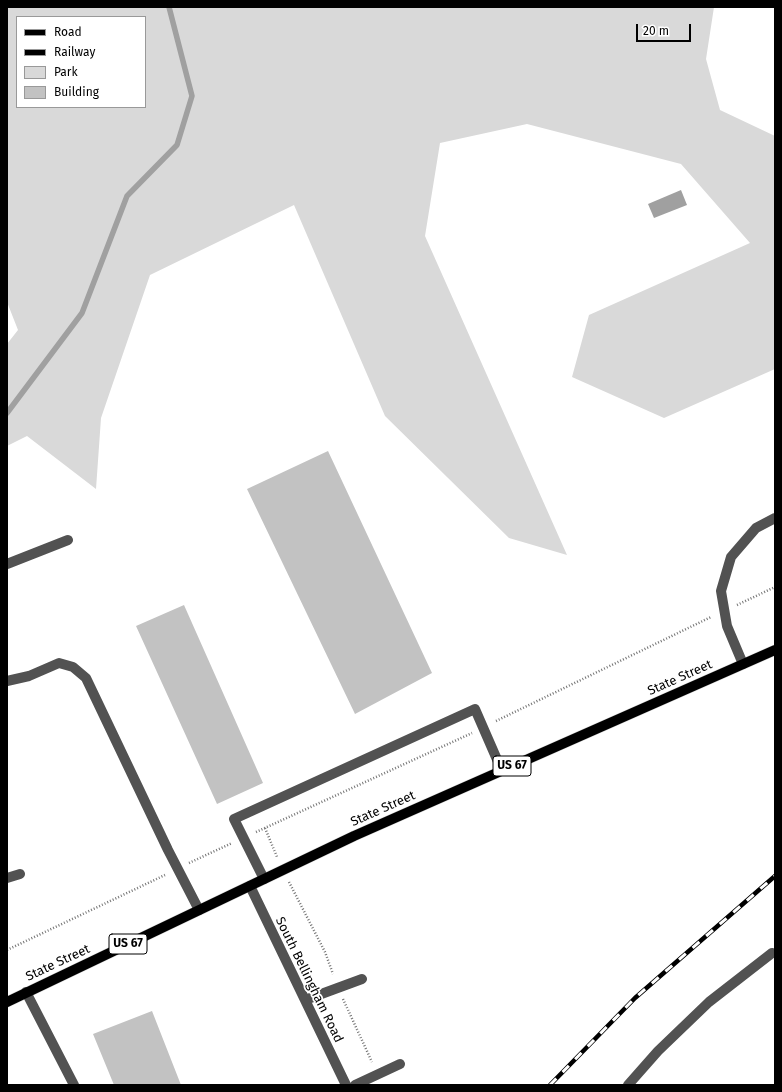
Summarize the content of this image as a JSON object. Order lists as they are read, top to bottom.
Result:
{
  "streets": {
    "main road": ["State Street", "US 67"],
    "street": ["South Bellingham Road"]
  },
  "crossings": [
    ["State Street", "South Bellingham Road"]
  ],
  "legend": [
    "Road",
    "Railway",
    "Park",
    "Building"
  ],
  "scale_bar": "20 m"
}
